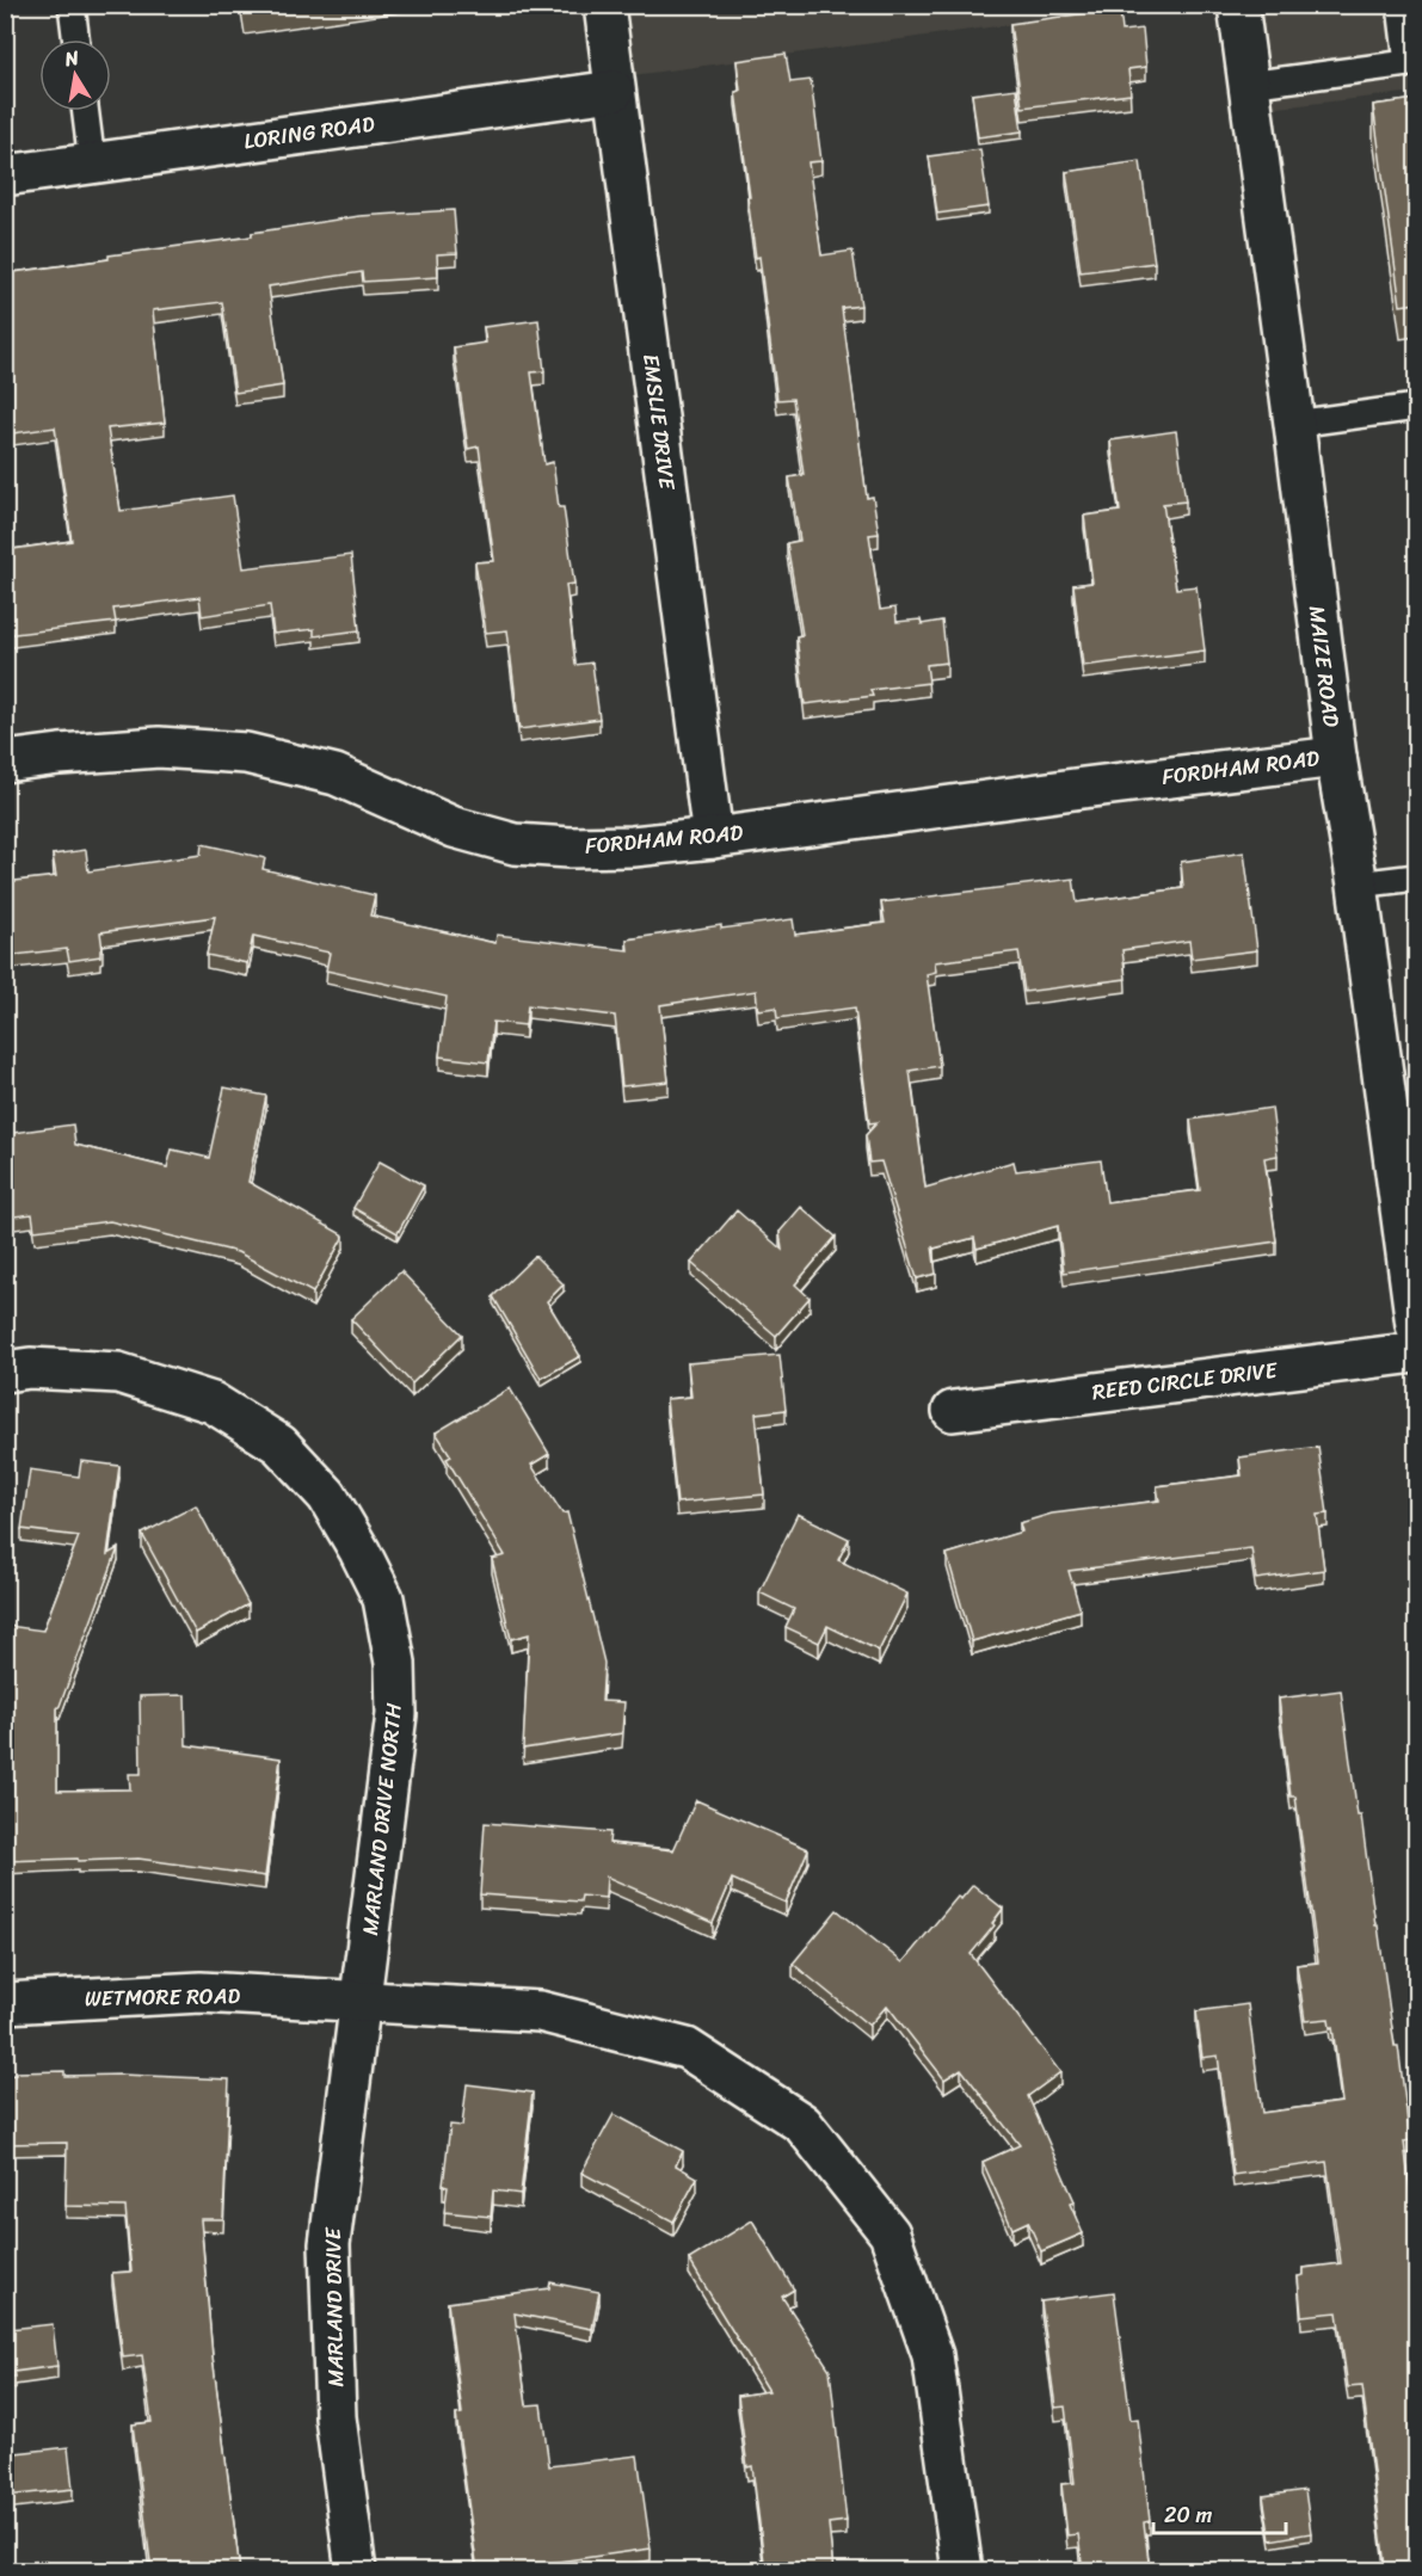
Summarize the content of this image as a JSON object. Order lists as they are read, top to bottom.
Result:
{
  "streets": {
    "street": [
      "LORING ROAD",
      "EMSLIE DRIVE",
      "MAIZE ROAD",
      "FORDHAM ROAD",
      "REED CIRCLE DRIVE",
      "MARLAND DRIVE NORTH",
      "WETMORE ROAD",
      "MARLAND DRIVE"
    ]
  },
  "crossings": [
    ["LORING ROAD", "EMSLIE DRIVE"],
    ["EMSLIE DRIVE", "FORDHAM ROAD"],
    ["MAIZE ROAD", "FORDHAM ROAD"],
    ["MARLAND DRIVE NORTH", "WETMORE ROAD"],
    ["MARLAND DRIVE NORTH", "MARLAND DRIVE"],
    ["WETMORE ROAD", "MARLAND DRIVE"]
  ],
  "scale_bar": "20 m",
  "north": "top"
}
